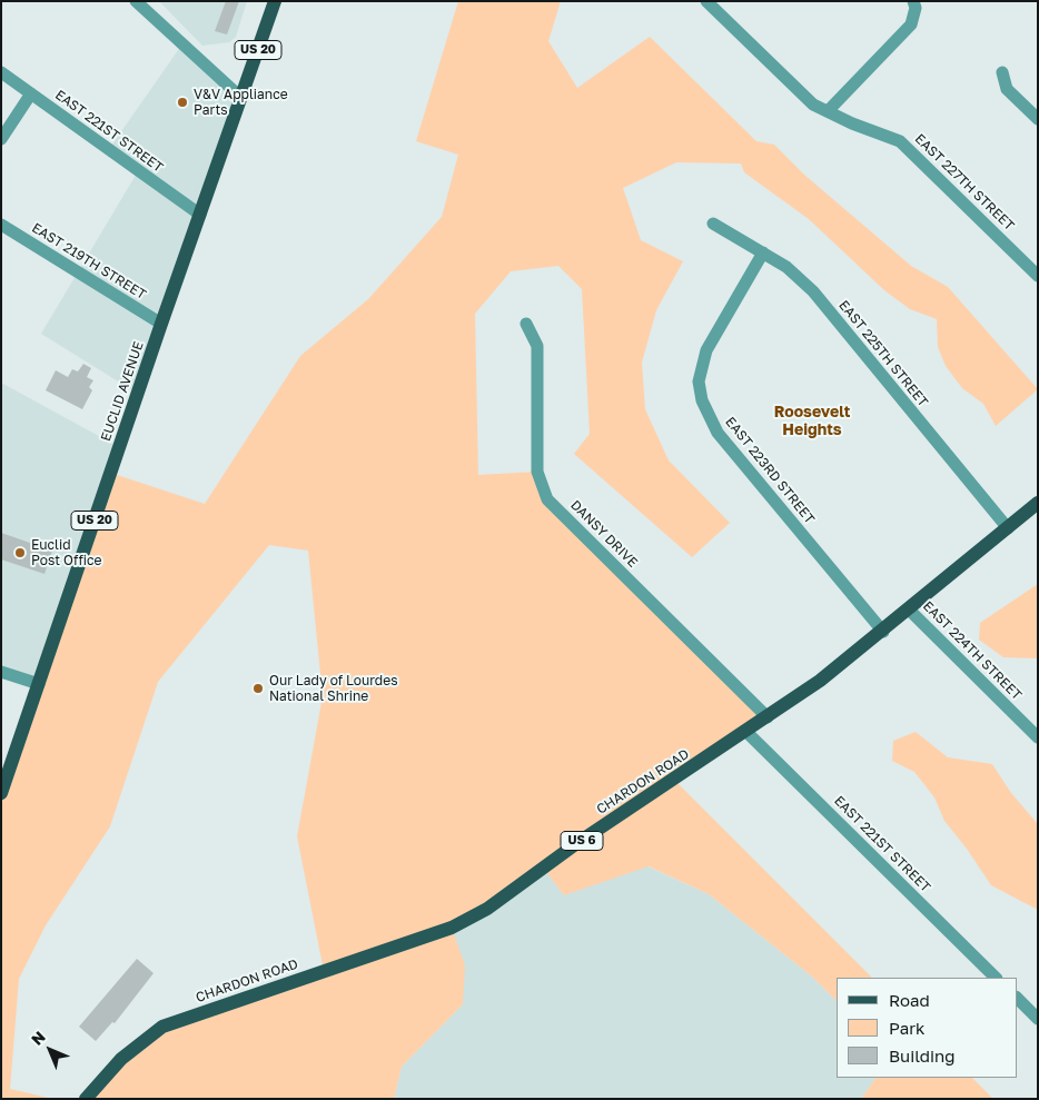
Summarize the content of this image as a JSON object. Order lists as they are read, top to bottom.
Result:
{
  "streets": {
    "main road": [
      "US 20",
      "EUCLID AVENUE",
      "CHARDON ROAD",
      "US 6"
    ],
    "street": [
      "EAST 221ST STREET",
      "EAST 227TH STREET",
      "EAST 219TH STREET",
      "EAST 225TH STREET",
      "EAST 223RD STREET",
      "DANSY DRIVE",
      "EAST 224TH STREET"
    ]
  },
  "crossings": [
    ["EAST 221ST STREET", "EUCLID AVENUE"],
    ["EAST 221ST STREET", "CHARDON ROAD"],
    ["EAST 219TH STREET", "EUCLID AVENUE"],
    ["EAST 225TH STREET", "EAST 223RD STREET"],
    ["EAST 225TH STREET", "CHARDON ROAD"],
    ["EAST 223RD STREET", "CHARDON ROAD"],
    ["DANSY DRIVE", "CHARDON ROAD"],
    ["EAST 224TH STREET", "CHARDON ROAD"]
  ],
  "districts": ["Roosevelt Heights"],
  "places": ["V&V Appliance Parts", "Euclid Post Office", "Our Lady of Lourdes National Shrine"],
  "legend": ["Road", "Park", "Building"],
  "north": "top left"
}
